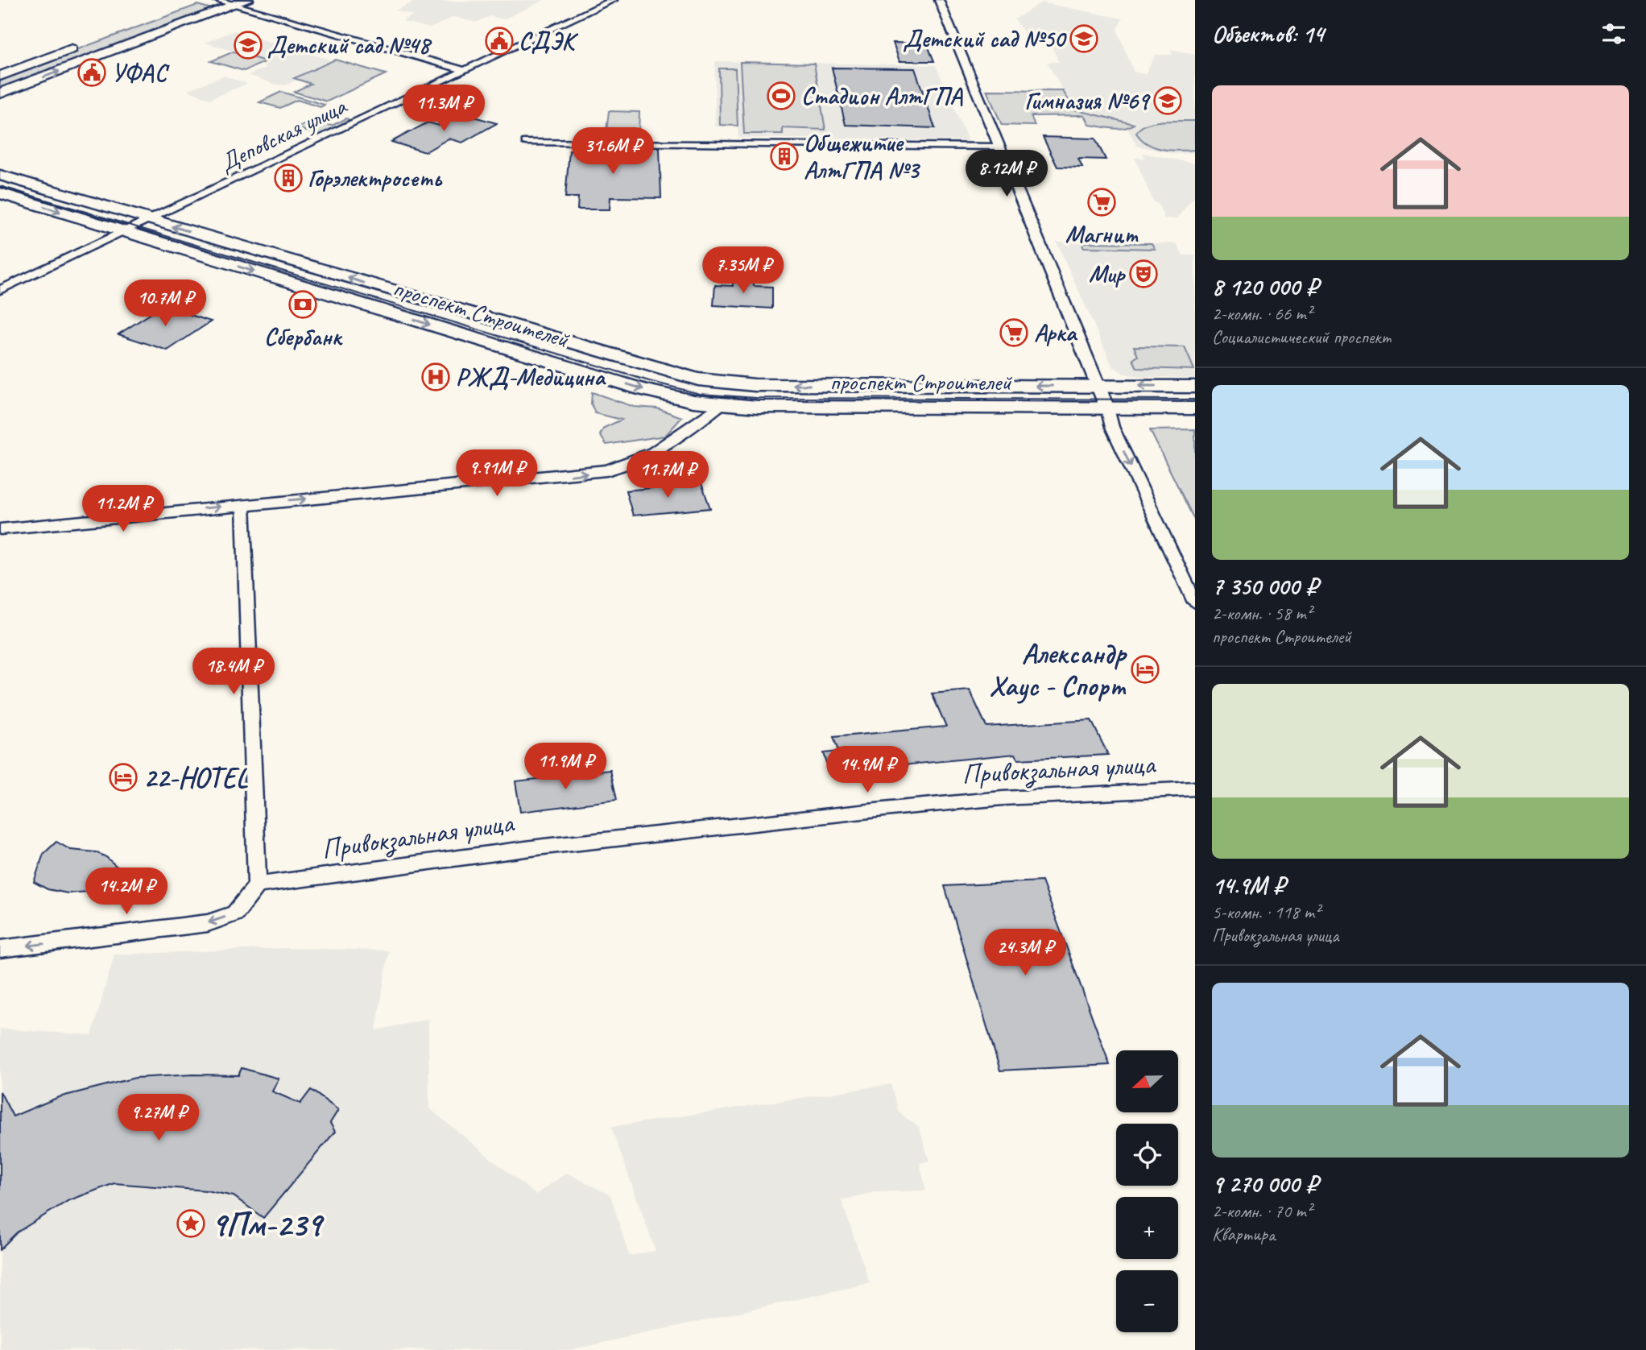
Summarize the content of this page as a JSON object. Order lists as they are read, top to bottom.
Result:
{
  "streets": {
    "main road": ["проспект Строителей"],
    "street": ["Деповская улица", "Привокзальная улица"]
  },
  "crossings": [
    ["Деповская улица", "проспект Строителей"]
  ],
  "places": {
    "school or university": ["Детский сад №50", "Детский сад №48", "Гимназия №69"],
    "public building": ["СДЭК", "УФАС"],
    "sports": ["Стадион АлтГПА"],
    "building": ["Общежитие АлтГПА №3", "Горэлектросеть"],
    "supermarket": ["Магнит", "Арка"],
    "theatre": ["Мир"],
    "bank": ["Сбербанк"],
    "hospital": ["РЖД-Медицина"],
    "hotel": ["Александр Хаус - Спорт", "22-HOTEL"],
    "place": ["9Пм-239"]
  },
  "north": "left",
  "page": {
    "heading": "Объектов: 14",
    "list": [
      {
        "name": "8 120 000 ₽",
        "note": "2-комн. · 66 m² · Социалистический проспект"
      },
      {
        "name": "7 350 000 ₽",
        "note": "2-комн. · 58 m² · проспект Строителей"
      },
      {
        "name": "14.9M ₽",
        "note": "5-комн. · 118 m² · Привокзальная улица"
      },
      {
        "name": "9 270 000 ₽",
        "note": "2-комн. · 70 m² · Квартира"
      }
    ],
    "price": [
      "11.3M ₽",
      "31.6M ₽",
      "8.12M ₽",
      "7.35M ₽",
      "10.7M ₽",
      "9.91M ₽",
      "11.7M ₽",
      "11.2M ₽",
      "18.4M ₽",
      "11.9M ₽",
      "14.9M ₽",
      "14.2M ₽",
      "24.3M ₽",
      "9.27M ₽"
    ],
    "map_buttons": ["+", "−"]
  }
}
